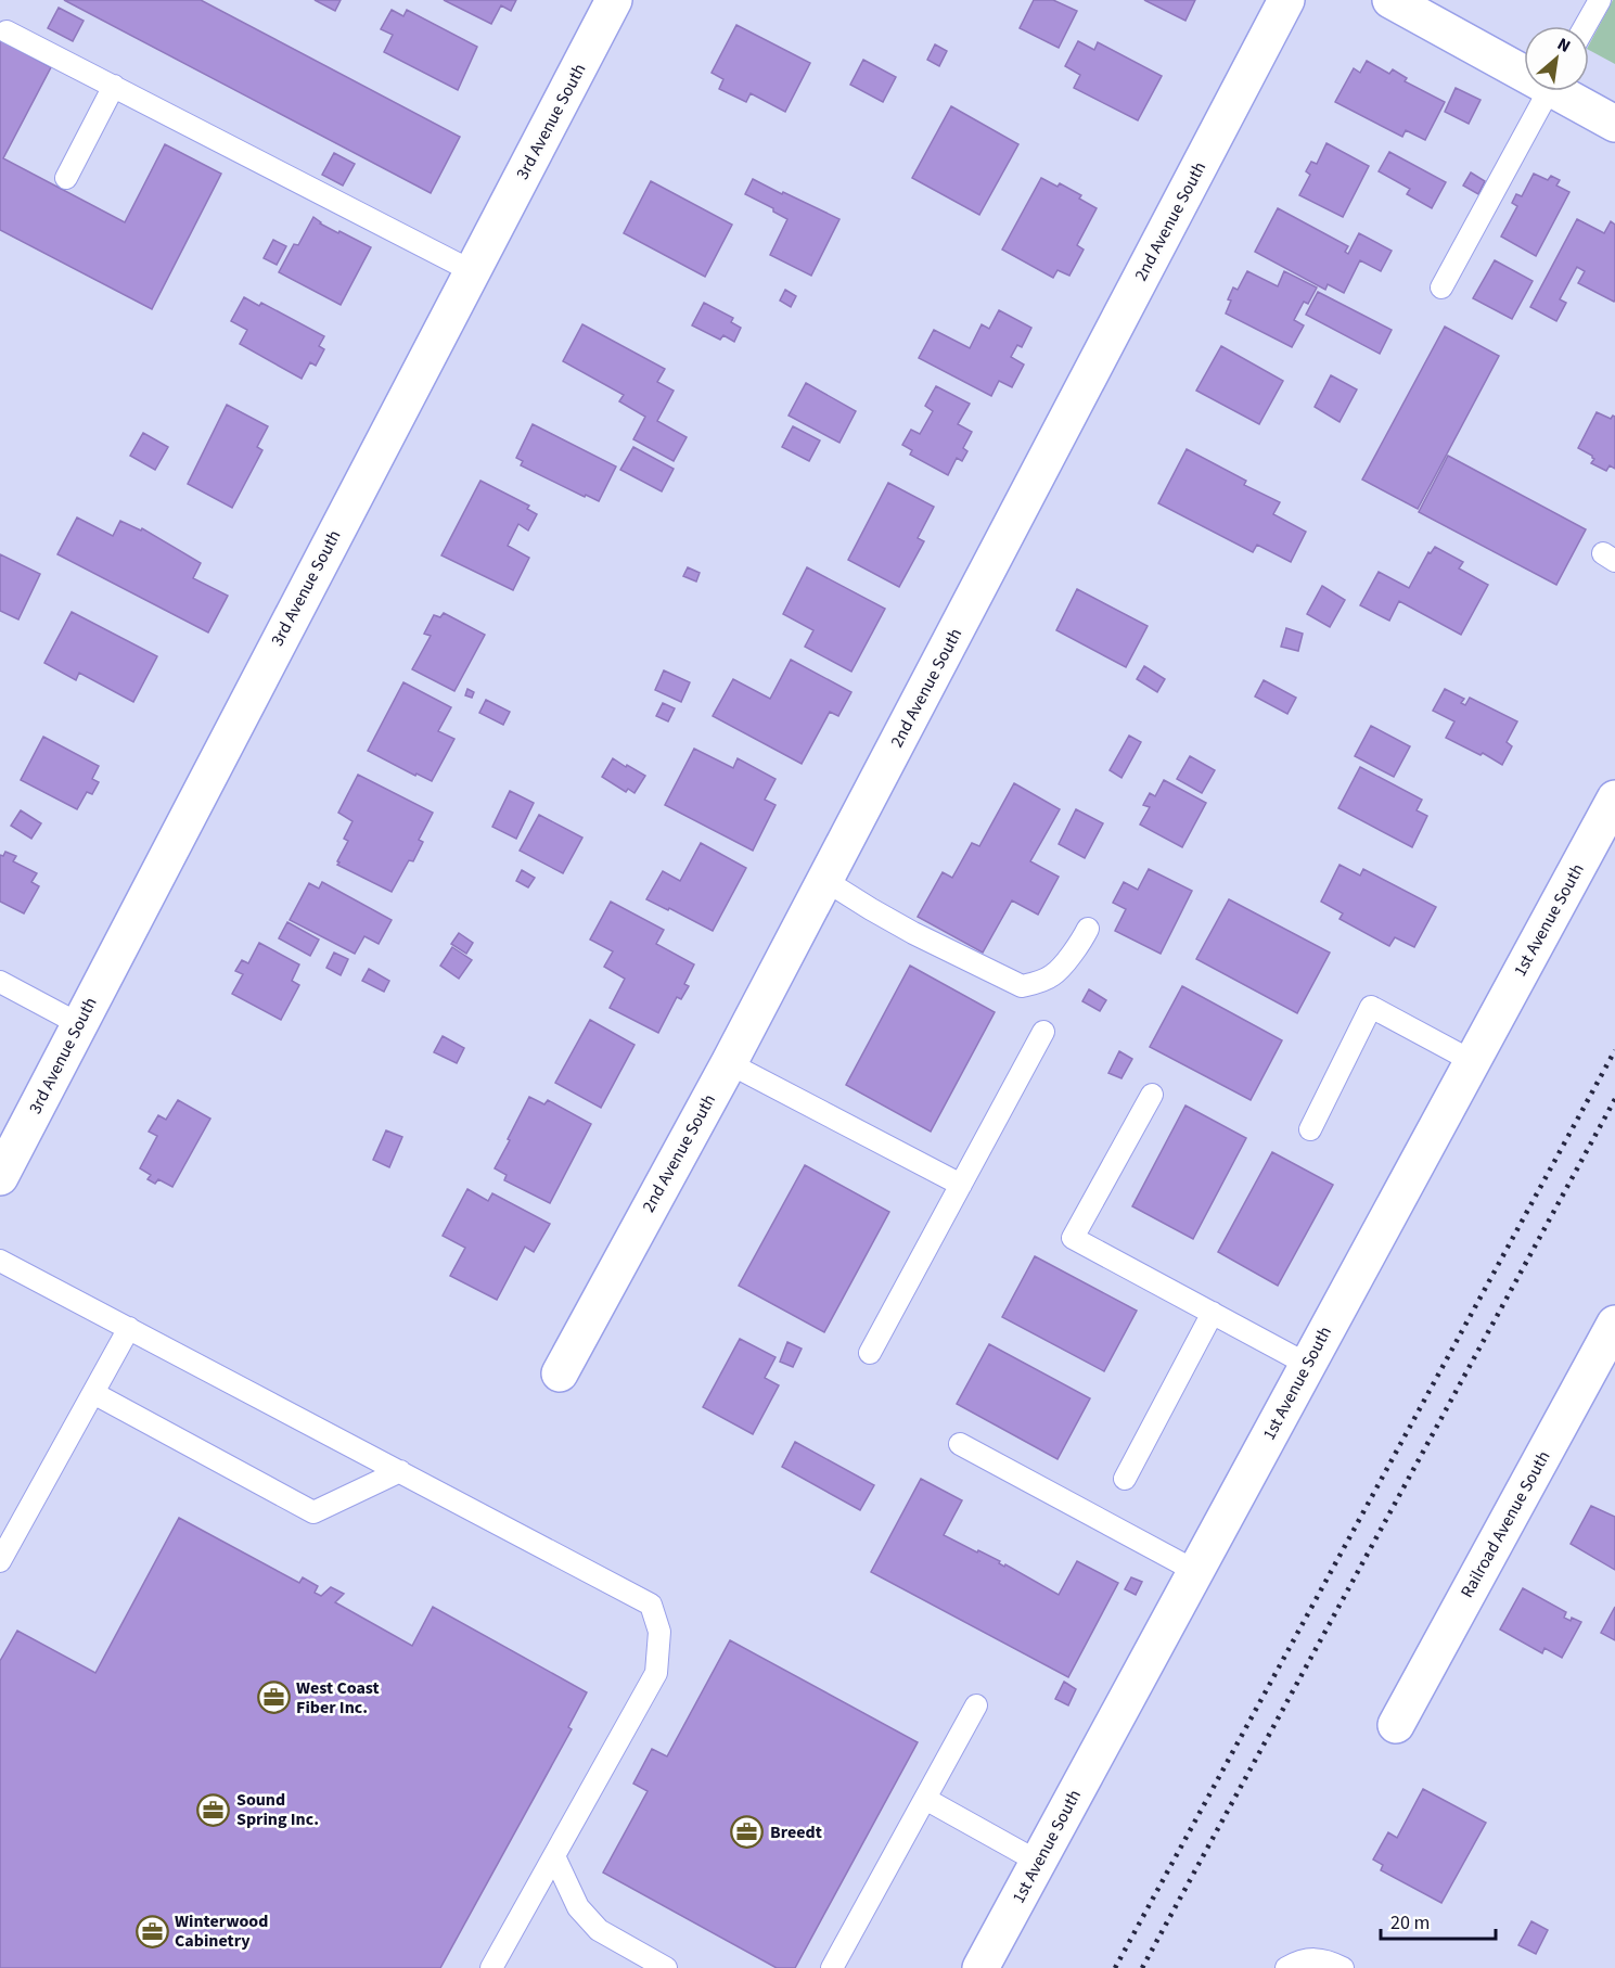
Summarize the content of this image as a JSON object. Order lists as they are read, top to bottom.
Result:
{
  "streets": {
    "street": [
      "3rd Avenue South",
      "2nd Avenue South",
      "1st Avenue South",
      "Railroad Avenue South"
    ]
  },
  "places": {
    "office": [
      "West Coast Fiber Inc.",
      "Sound Spring Inc.",
      "Breedt",
      "Winterwood Cabinetry"
    ]
  },
  "scale_bar": "20 m",
  "north": "top right"
}
